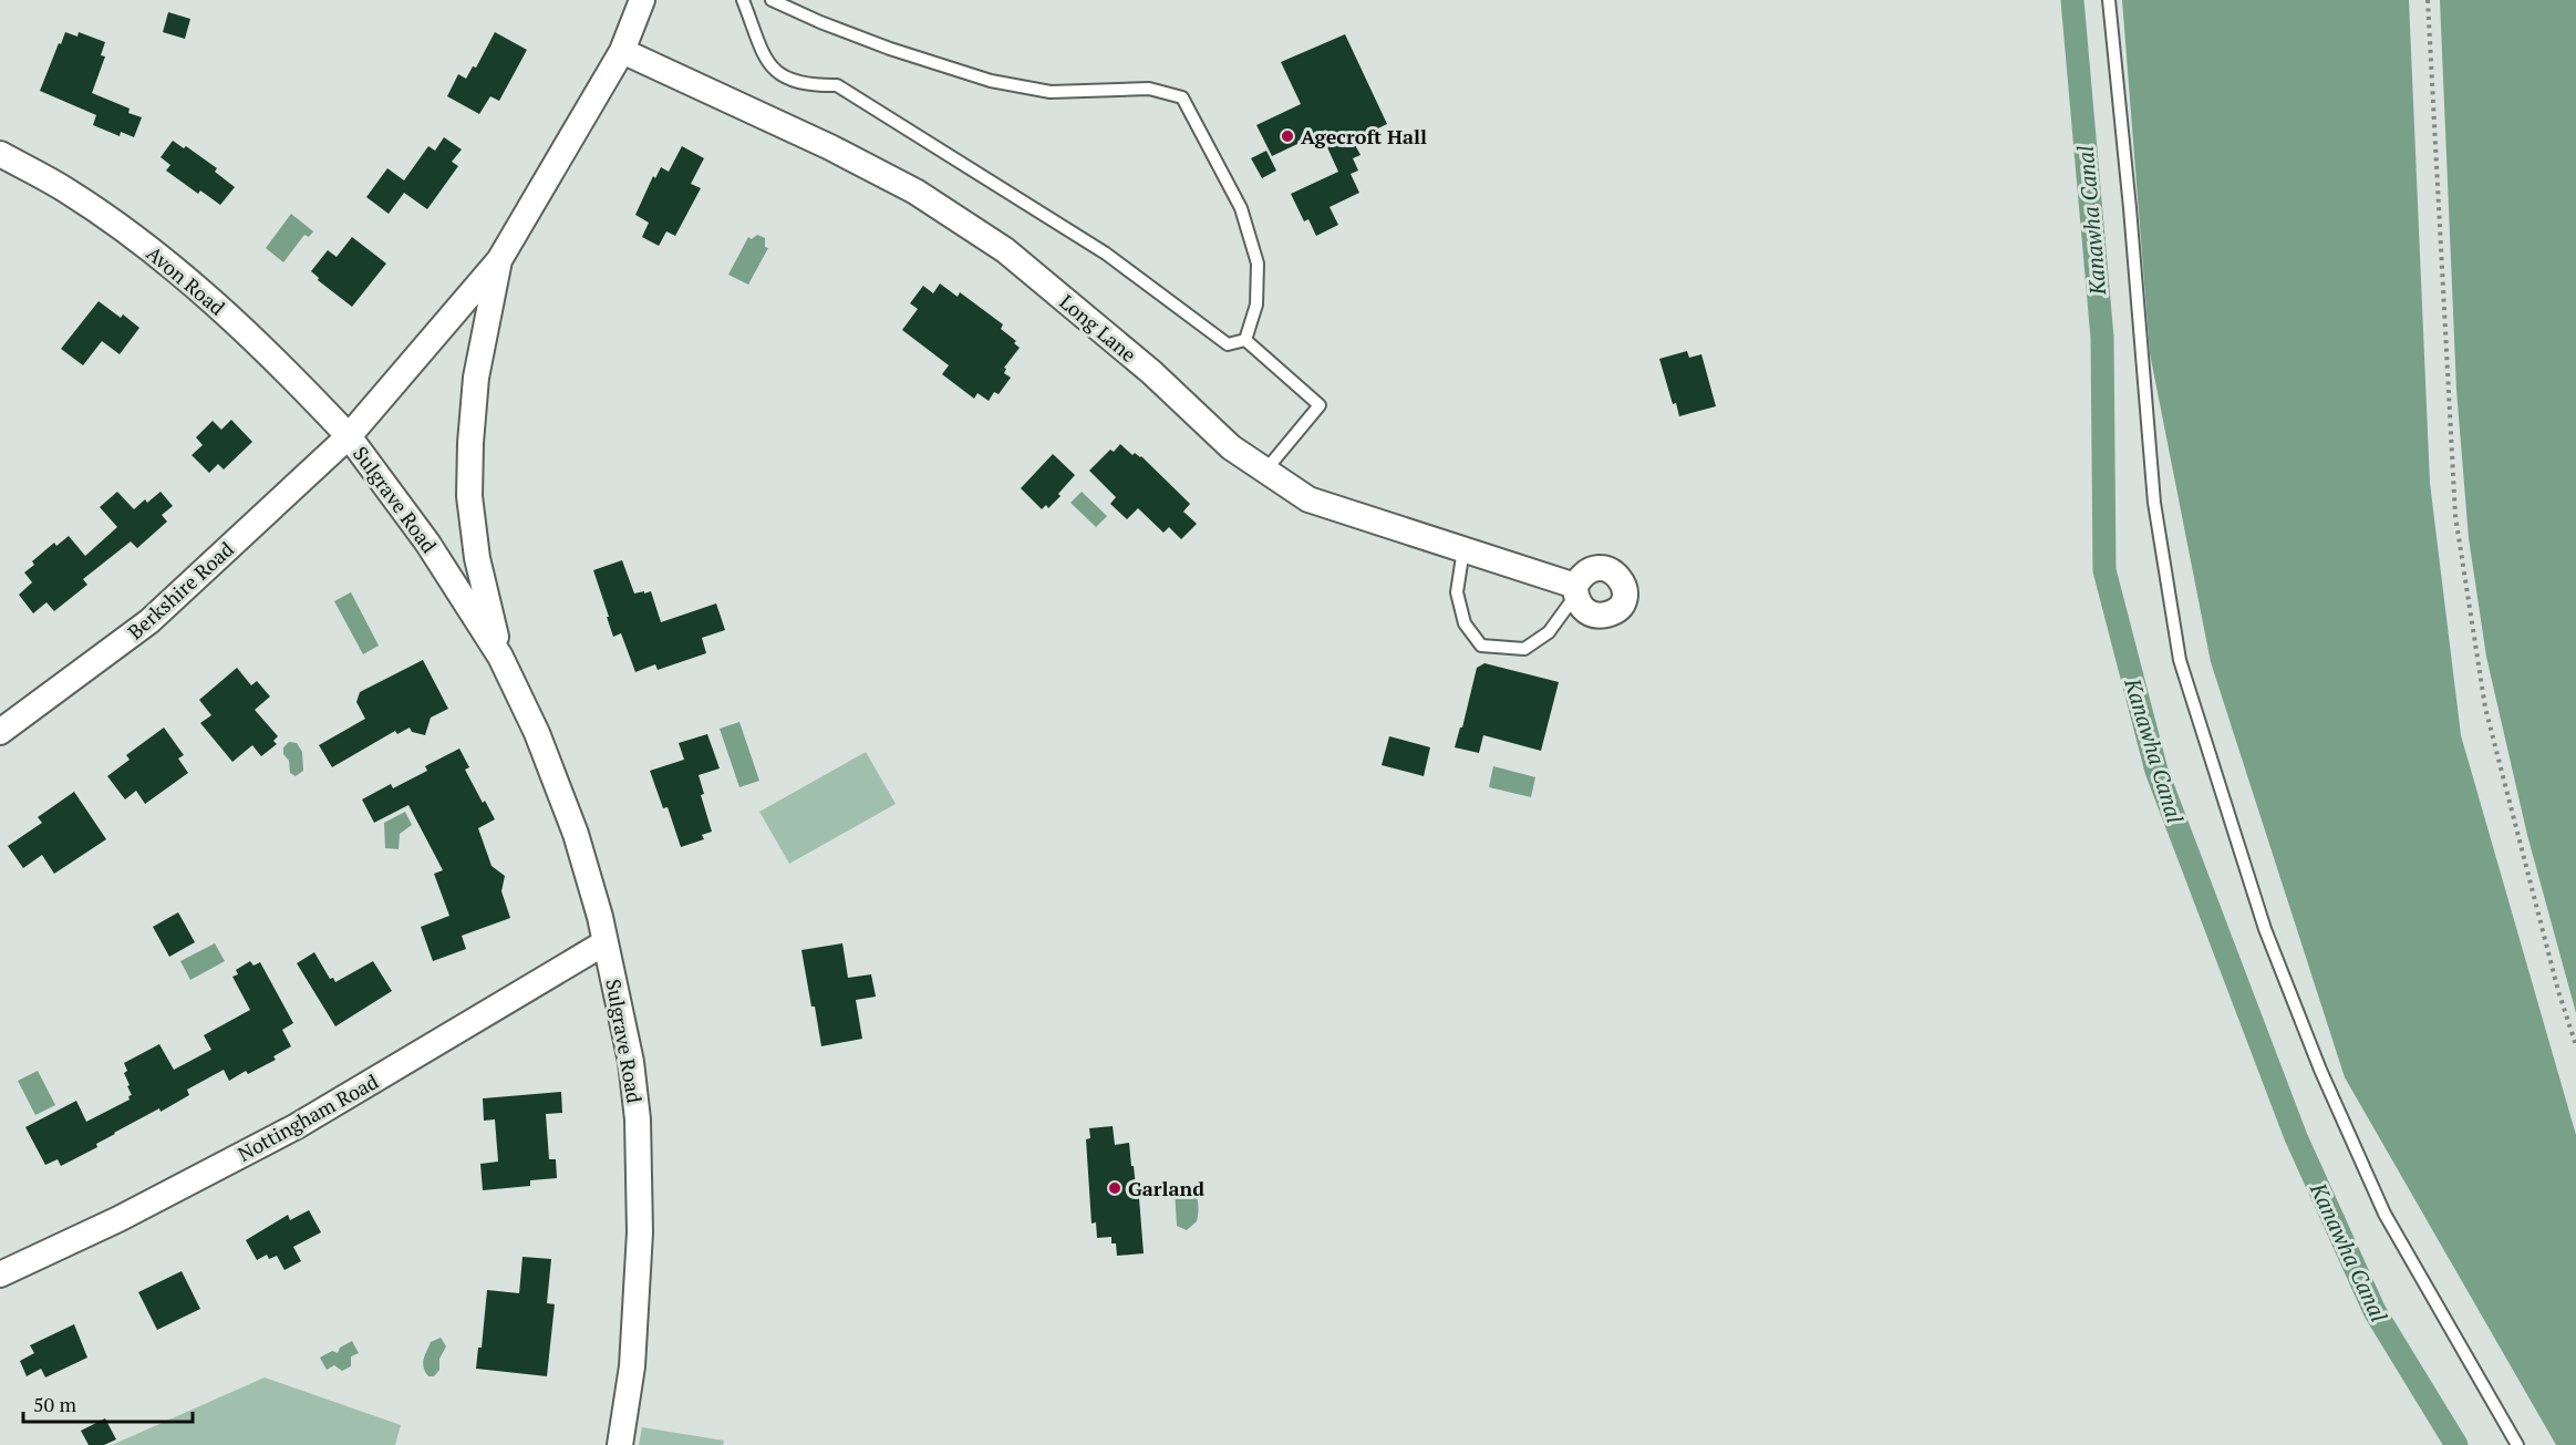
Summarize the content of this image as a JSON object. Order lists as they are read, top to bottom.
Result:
{
  "streets": {
    "street": [
      "Avon Road",
      "Long Lane",
      "Sulgrave Road",
      "Berkshire Road",
      "Nottingham Road"
    ]
  },
  "crossings": [
    ["Avon Road", "Sulgrave Road"],
    ["Avon Road", "Berkshire Road"],
    ["Long Lane", "Sulgrave Road"],
    ["Sulgrave Road", "Berkshire Road"],
    ["Sulgrave Road", "Nottingham Road"]
  ],
  "water": ["Kanawha Canal"],
  "places": ["Agecroft Hall", "Garland"],
  "scale_bar": "50 m"
}
